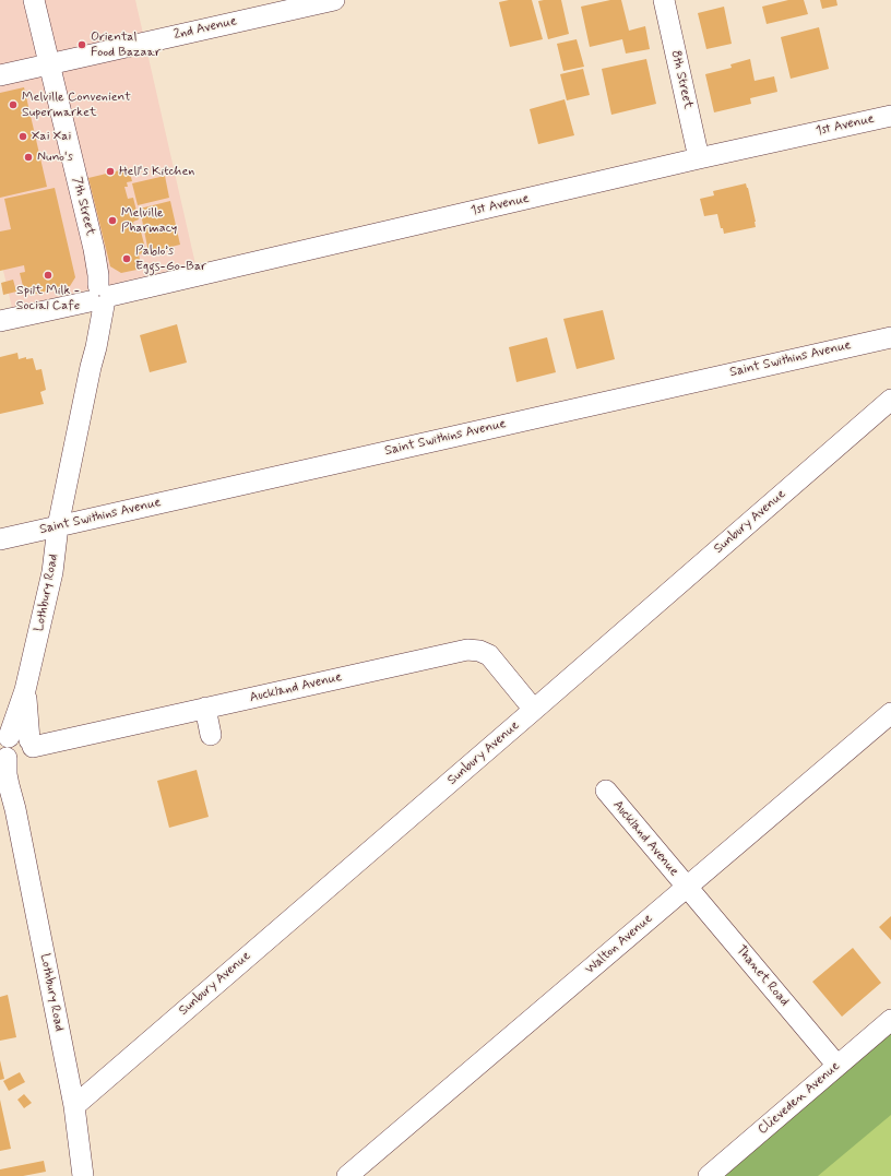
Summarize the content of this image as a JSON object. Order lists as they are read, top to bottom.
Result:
{
  "streets": {
    "street": [
      "2nd Avenue",
      "8th Street",
      "1st Avenue",
      "7th Street",
      "Saint Swithins Avenue",
      "Sunbury Avenue",
      "Lothbury Road",
      "Auckland Avenue",
      "Walton Avenue",
      "Thanet Road",
      "Clieveden Avenue"
    ]
  },
  "crossings": [
    ["2nd Avenue", "7th Street"],
    ["8th Street", "1st Avenue"],
    ["1st Avenue", "7th Street"],
    ["1st Avenue", "Lothbury Road"],
    ["7th Street", "Lothbury Road"],
    ["Saint Swithins Avenue", "Lothbury Road"],
    ["Sunbury Avenue", "Lothbury Road"],
    ["Sunbury Avenue", "Auckland Avenue"],
    ["Lothbury Road", "Auckland Avenue"],
    ["Auckland Avenue", "Walton Avenue"],
    ["Auckland Avenue", "Thanet Road"],
    ["Walton Avenue", "Thanet Road"],
    ["Thanet Road", "Clieveden Avenue"]
  ],
  "places": [
    "Oriental Food Bazaar",
    "Melville Convenient Supermarket",
    "Xai Xai",
    "Nuno's",
    "Hell's Kitchen",
    "Melville Pharmacy",
    "Pablo’s Eggs-Go-Bar",
    "Spilt Milk - Social Cafe"
  ]
}
